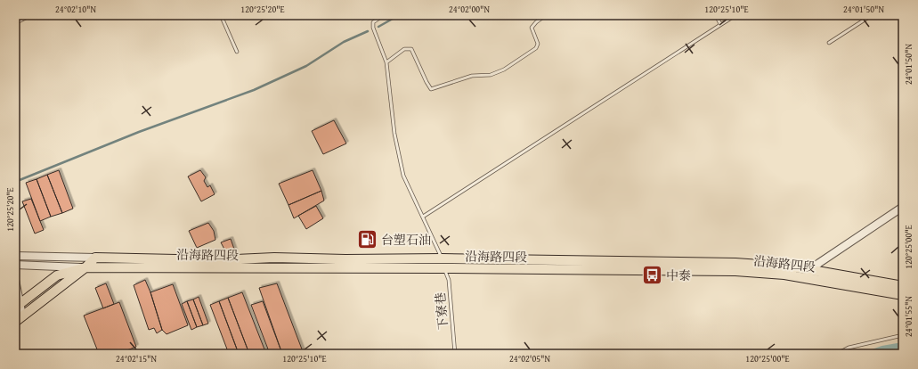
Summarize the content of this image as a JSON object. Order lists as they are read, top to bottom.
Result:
{
  "streets": {
    "main road": ["沿海路四段"],
    "lane": ["下寮巷"]
  },
  "crossings": [
    ["沿海路四段", "下寮巷"]
  ],
  "places": {
    "fuel station": ["台塑石油"],
    "bus stop": ["中泰"]
  },
  "coordinates": [
    "24°02'10\"N",
    "120°25'20\"E",
    "24°02'00\"N",
    "120°25'10\"E",
    "24°01'50\"N",
    "120°25'00\"E",
    "24°01'55\"N",
    "24°02'15\"N",
    "24°02'05\"N"
  ]
}
